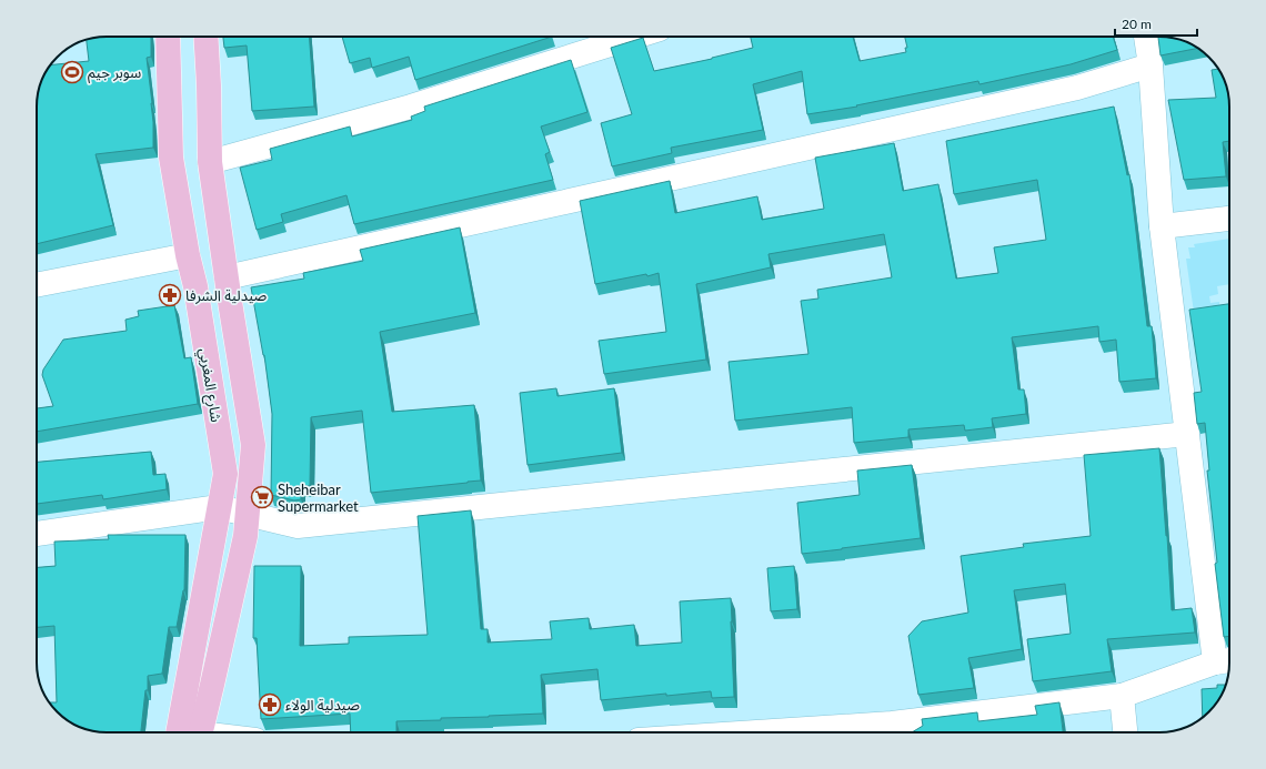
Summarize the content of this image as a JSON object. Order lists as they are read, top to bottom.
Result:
{
  "streets": {
    "main road": ["شارع المغربي"]
  },
  "places": {
    "sports": ["سوبر جيم"],
    "pharmacy": ["صيدلية الشرفا", "صيدلية الولاء"],
    "supermarket": ["Sheheibar Supermarket"]
  },
  "scale_bar": "20 m"
}
